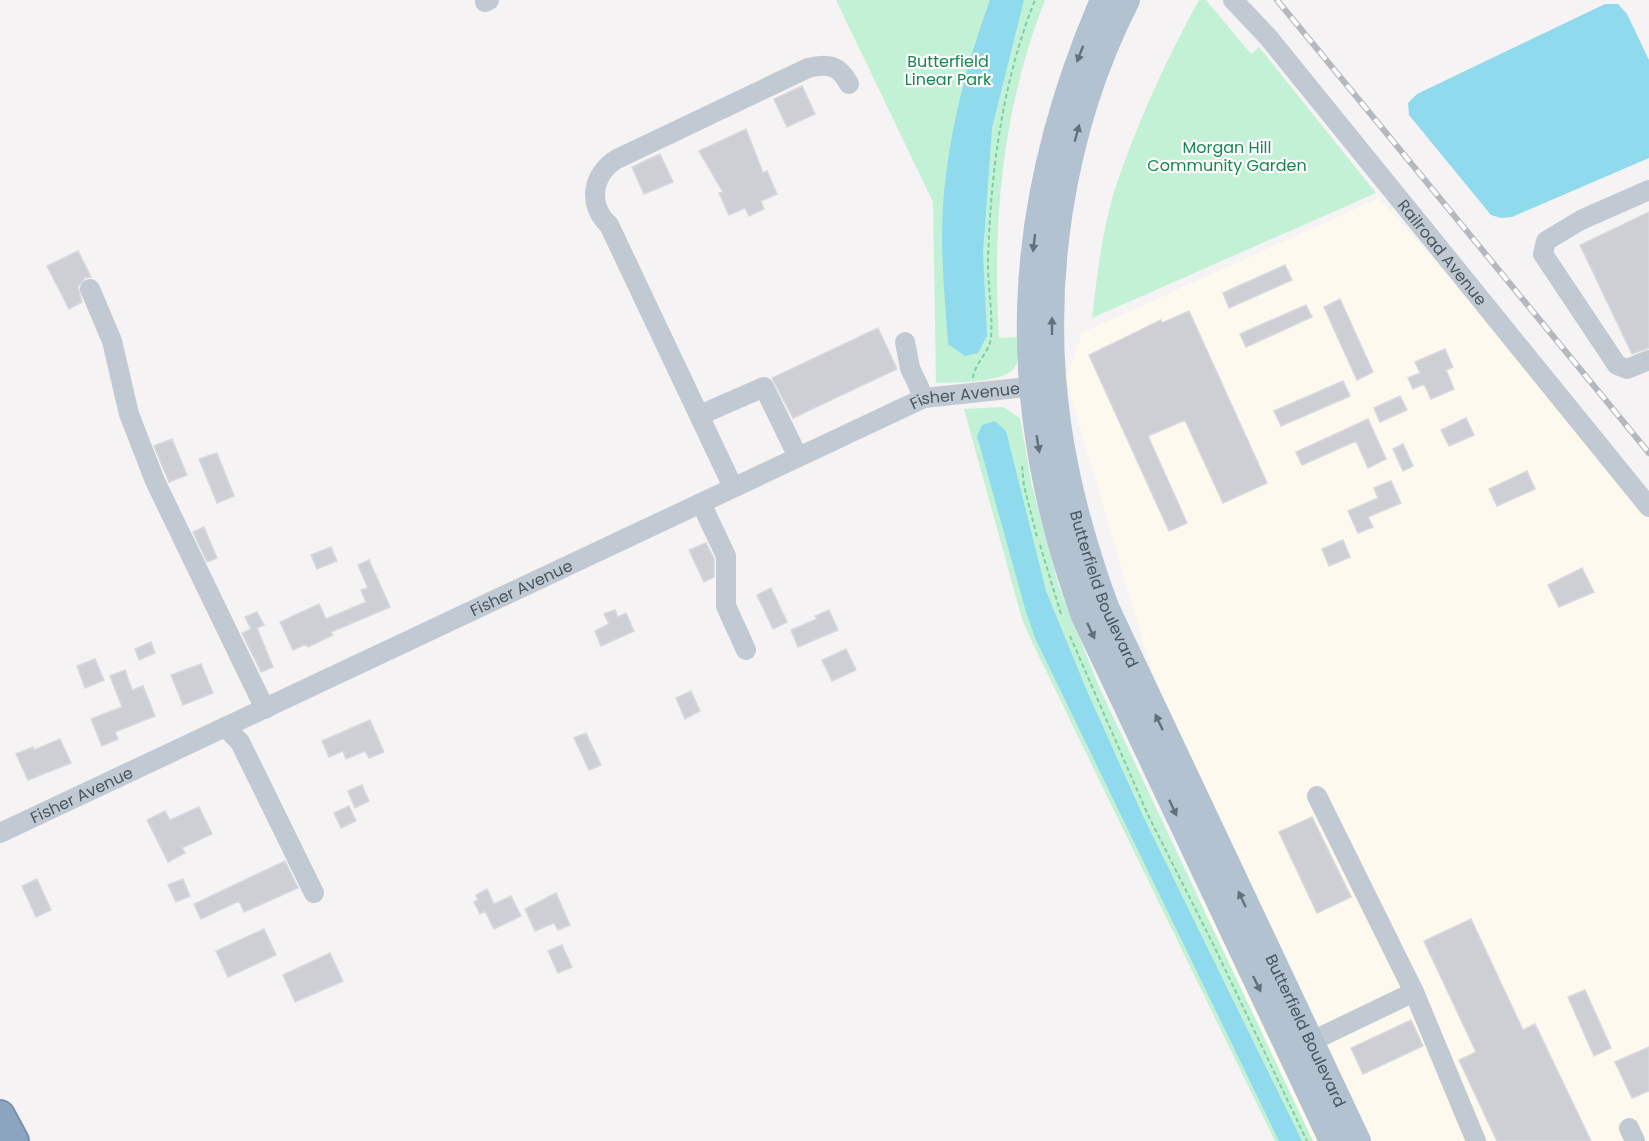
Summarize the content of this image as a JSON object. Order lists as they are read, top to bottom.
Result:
{
  "streets": {
    "main road": ["Butterfield Boulevard"],
    "street": ["Railroad Avenue", "Fisher Avenue"]
  },
  "crossings": [
    ["Fisher Avenue", "Butterfield Boulevard"]
  ],
  "parks": ["Butterfield Linear Park", "Morgan Hill Community Garden"]
}
